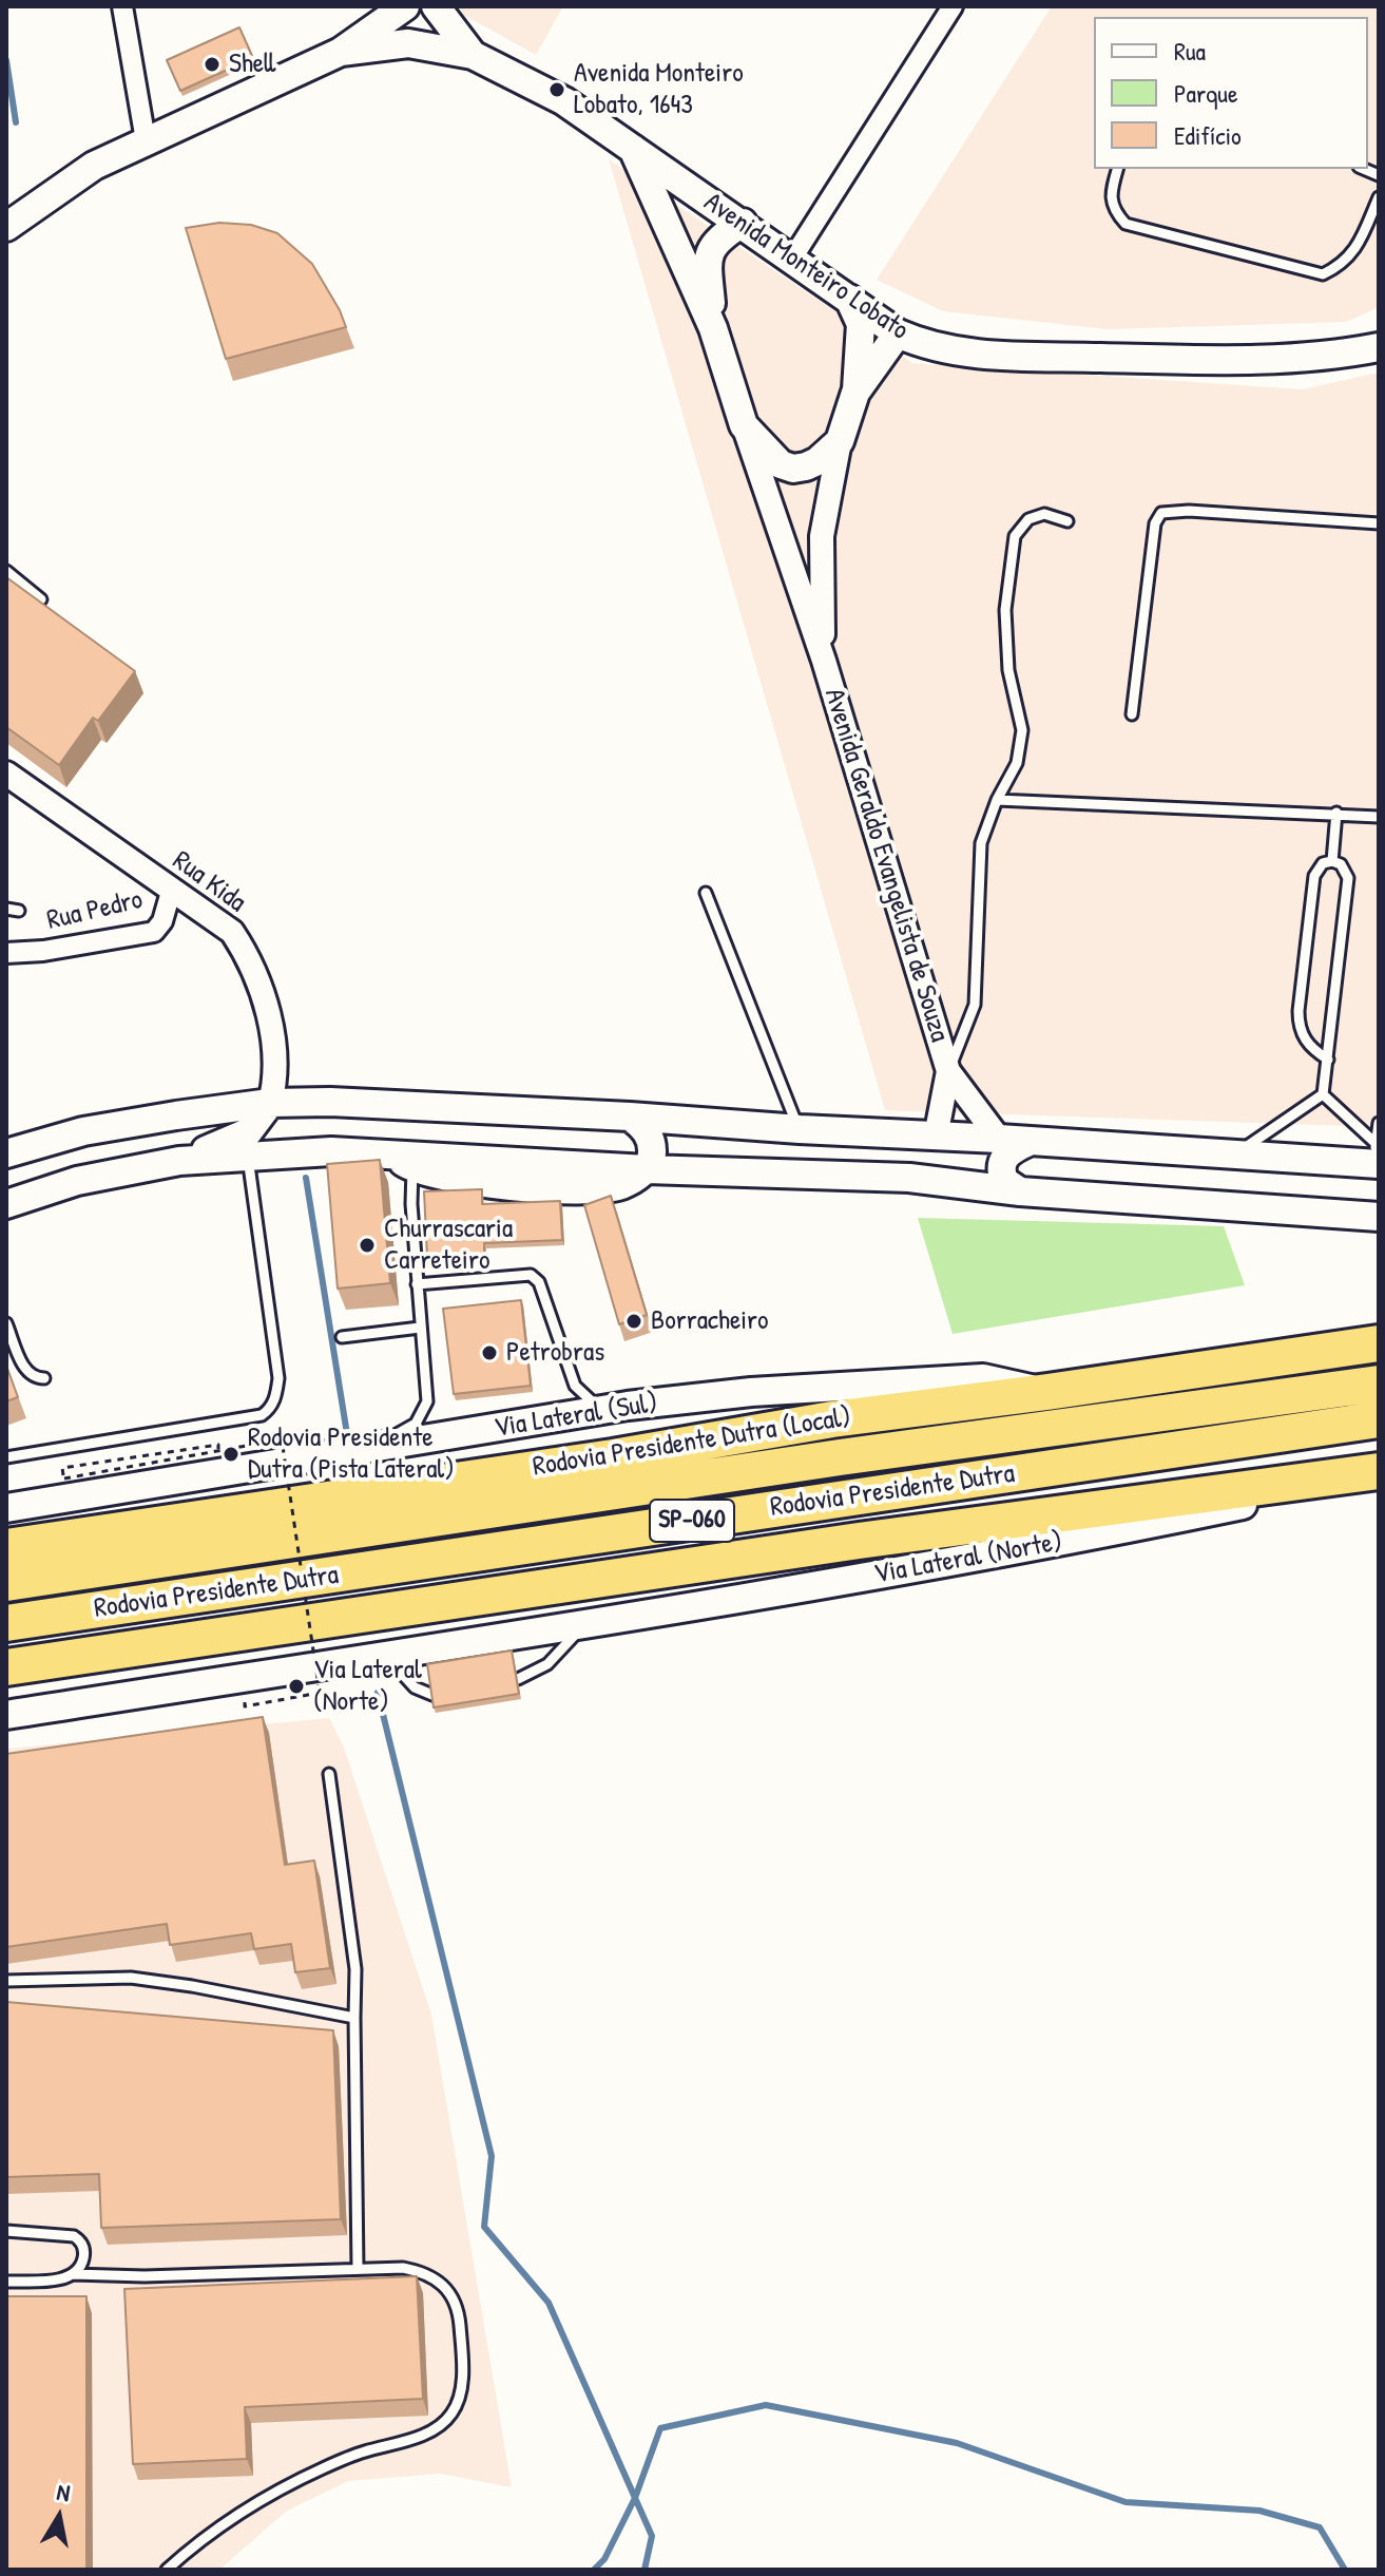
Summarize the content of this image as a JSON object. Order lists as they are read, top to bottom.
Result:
{
  "streets": {
    "highway": ["Rodovia Presidente Dutra (Local)", "Rodovia Presidente Dutra", "SP-060"],
    "main road": [
      "Avenida Monteiro Lobato",
      "Avenida Geraldo Evangelista de Souza",
      "Via Lateral (Sul)",
      "Via Lateral (Norte)"
    ],
    "street": ["Rua Kida", "Rua Pedro"]
  },
  "crossings": [
    ["Avenida Monteiro Lobato", "Avenida Geraldo Evangelista de Souza"],
    ["Rua Kida", "Rua Pedro"],
    ["Via Lateral (Sul)", "Rodovia Presidente Dutra (Local)"],
    ["Rodovia Presidente Dutra", "Via Lateral (Norte)"]
  ],
  "places": [
    "Shell",
    "Avenida Monteiro Lobato, 1643",
    "Churrascaria Carreteiro",
    "Borracheiro",
    "Petrobras",
    "Rodovia Presidente Dutra (Pista Lateral)",
    "Via Lateral (Norte)"
  ],
  "legend": ["Rua", "Parque", "Edifício"],
  "north": "top"
}
